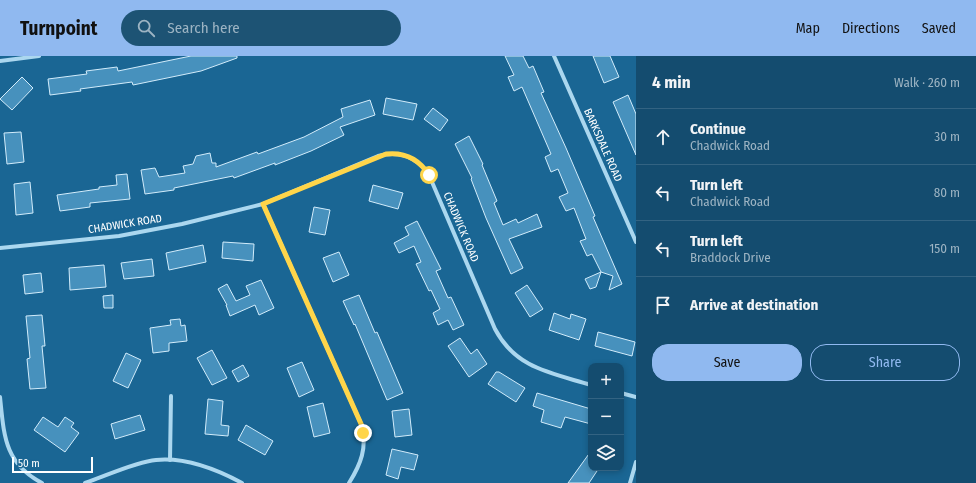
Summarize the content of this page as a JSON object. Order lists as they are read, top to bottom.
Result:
{
  "streets": {
    "street": ["BARKSDALE ROAD", "CHADWICK ROAD"]
  },
  "scale_bar": "50 m",
  "page": {
    "header": "Turnpoint",
    "search": "Search here",
    "nav": ["Map", "Directions", "Saved"],
    "heading": ["4 min", "Walk · 260 m"],
    "list": [
      ["Continue", "Chadwick Road", "30 m"],
      ["Turn left", "Chadwick Road", "80 m"],
      ["Turn left", "Braddock Drive", "150 m"],
      "Arrive at destination"
    ],
    "buttons": ["Save", "Share"],
    "map_buttons": ["+", "−"],
    "scale": "50 m"
  }
}
